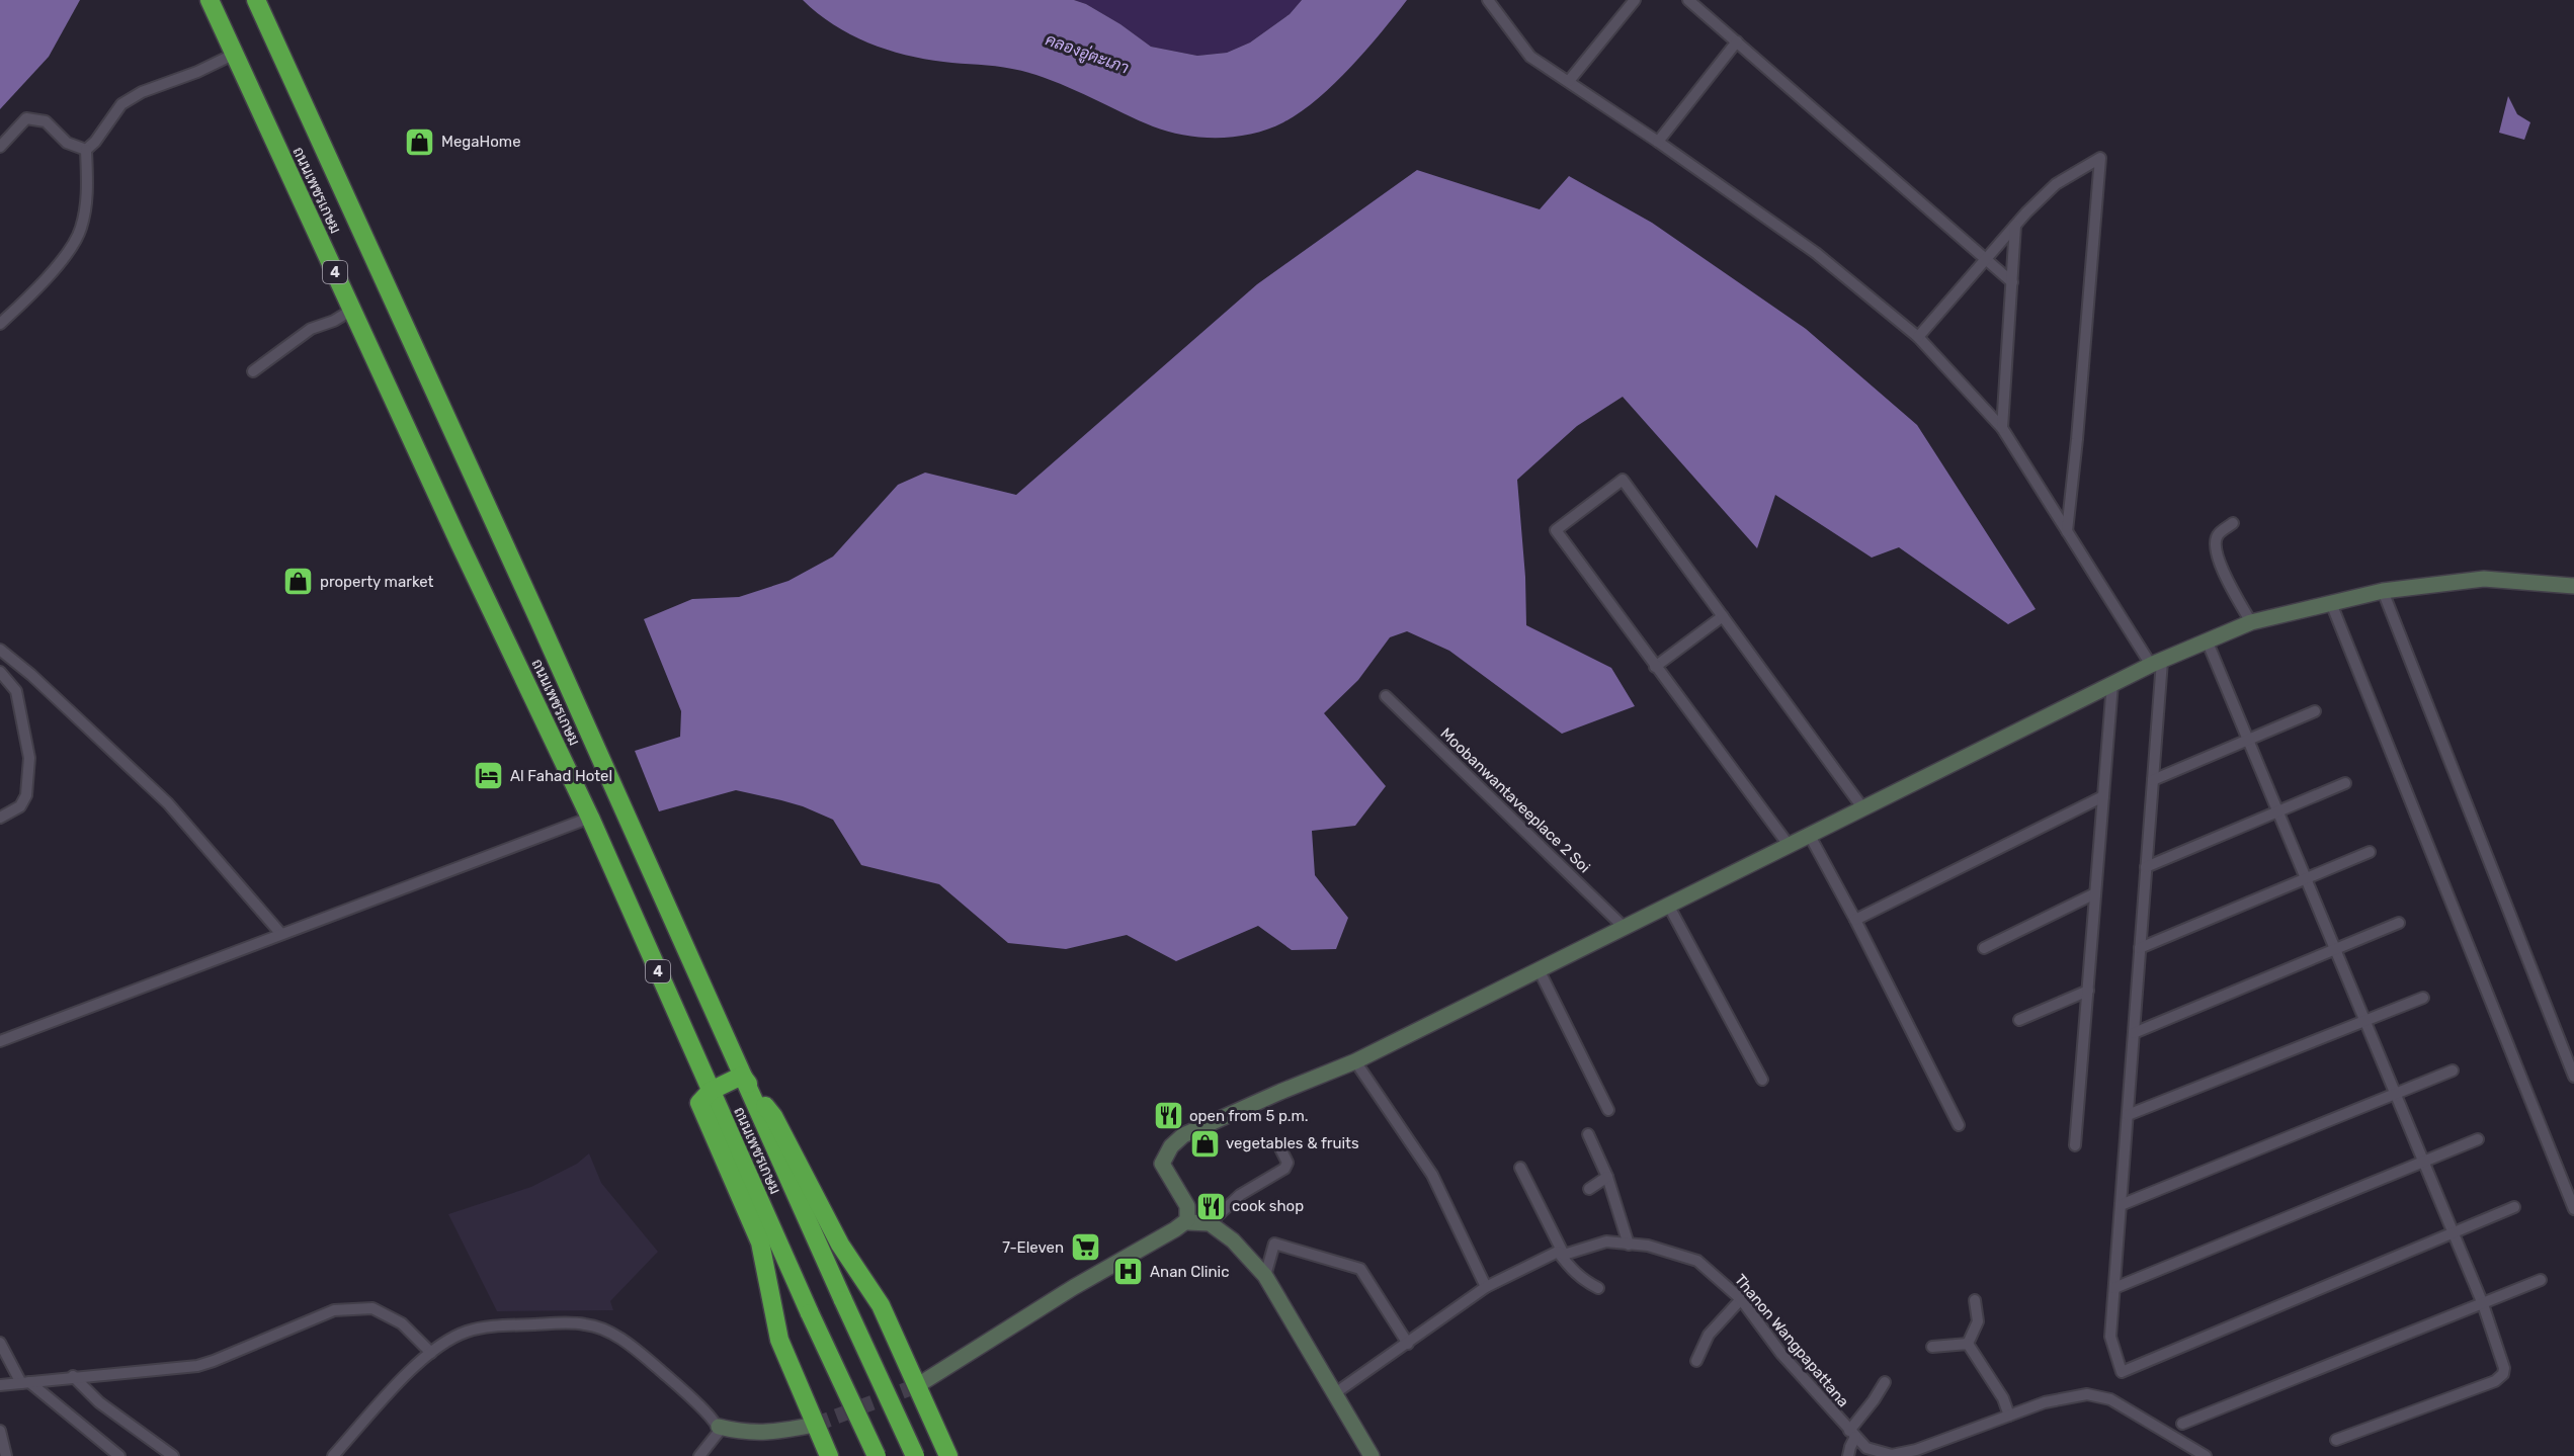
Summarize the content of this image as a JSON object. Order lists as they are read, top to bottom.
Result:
{
  "streets": {
    "highway": ["ถนนเพชรเกษม", "4"],
    "street": ["Moobanwantaveeplace 2 Soi", "Thanon Wangpapattana"]
  },
  "water": ["คลองอู่ตะเภา"],
  "places": {
    "shop": ["MegaHome", "property market", "vegetables & fruits"],
    "hotel": ["Al Fahad Hotel"],
    "restaurant": ["open from 5 p.m.", "cook shop"],
    "supermarket": ["7-Eleven"],
    "hospital": ["Anan Clinic"]
  }
}
